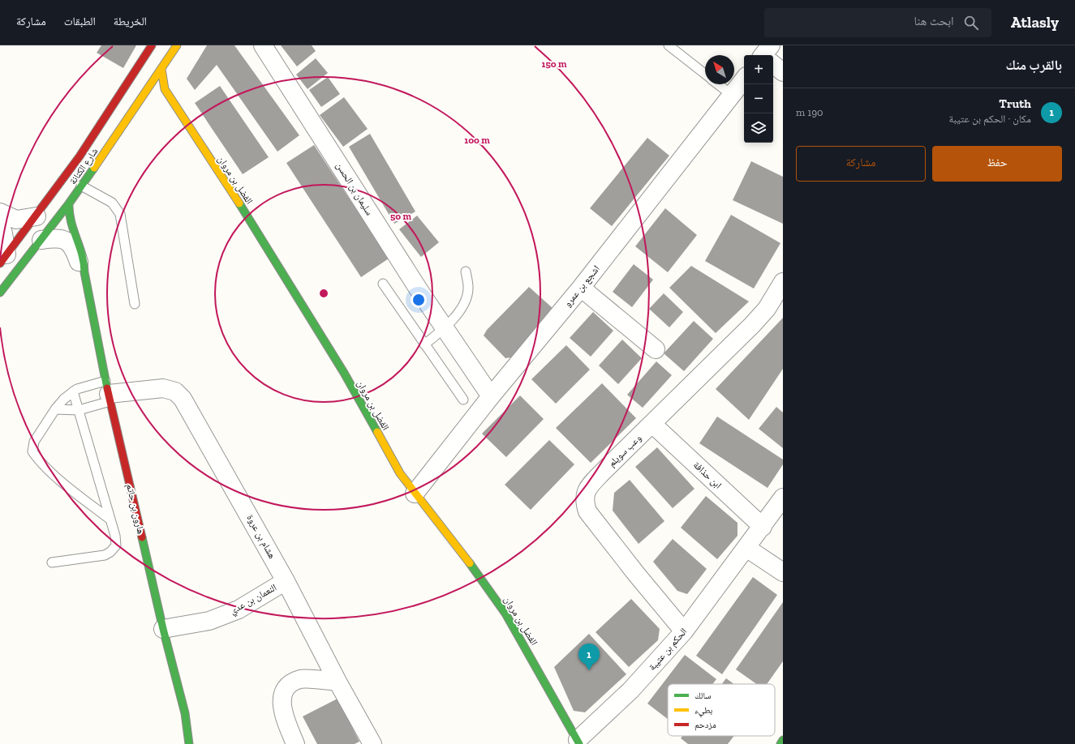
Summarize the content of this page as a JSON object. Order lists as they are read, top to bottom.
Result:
{
  "streets": {
    "street": [
      "شارع الكنانة",
      "الفضل بن مروان",
      "سليمان بن الحسن",
      "اشجع بن عمرو",
      "وعب سويلم",
      "ابن حذافة",
      "هارون بن حاتم",
      "هشام بن عروة",
      "النعمان بن عدي",
      "الحكم بن عتيبة"
    ]
  },
  "crossings": [
    ["شارع الكنانة", "الفضل بن مروان"],
    ["شارع الكنانة", "هارون بن حاتم"],
    ["الفضل بن مروان", "اشجع بن عمرو"],
    ["الفضل بن مروان", "الحكم بن عتيبة"],
    ["سليمان بن الحسن", "اشجع بن عمرو"],
    ["وعب سويلم", "ابن حذافة"],
    ["وعب سويلم", "الحكم بن عتيبة"],
    ["ابن حذافة", "الحكم بن عتيبة"],
    ["هارون بن حاتم", "هشام بن عروة"],
    ["هارون بن حاتم", "النعمان بن عدي"],
    ["هشام بن عروة", "النعمان بن عدي"]
  ],
  "legend": ["سالك", "بطيء", "مزدحم"],
  "north": "top left",
  "page": {
    "header": "Atlasly",
    "search": "ابحث هنا",
    "nav": ["الخريطة", "الطبقات", "مشاركة"],
    "heading": "بالقرب منك",
    "map_buttons": ["+", "−"],
    "list": [
      {
        "mark": "1",
        "name": "Truth",
        "note": "مكان · الحكم بن عتيبة",
        "value": "190 m"
      }
    ],
    "buttons": ["حفظ", "مشاركة"],
    "pins": "1"
  },
  "rings": ["150 m", "100 m", "50 m"]
}
